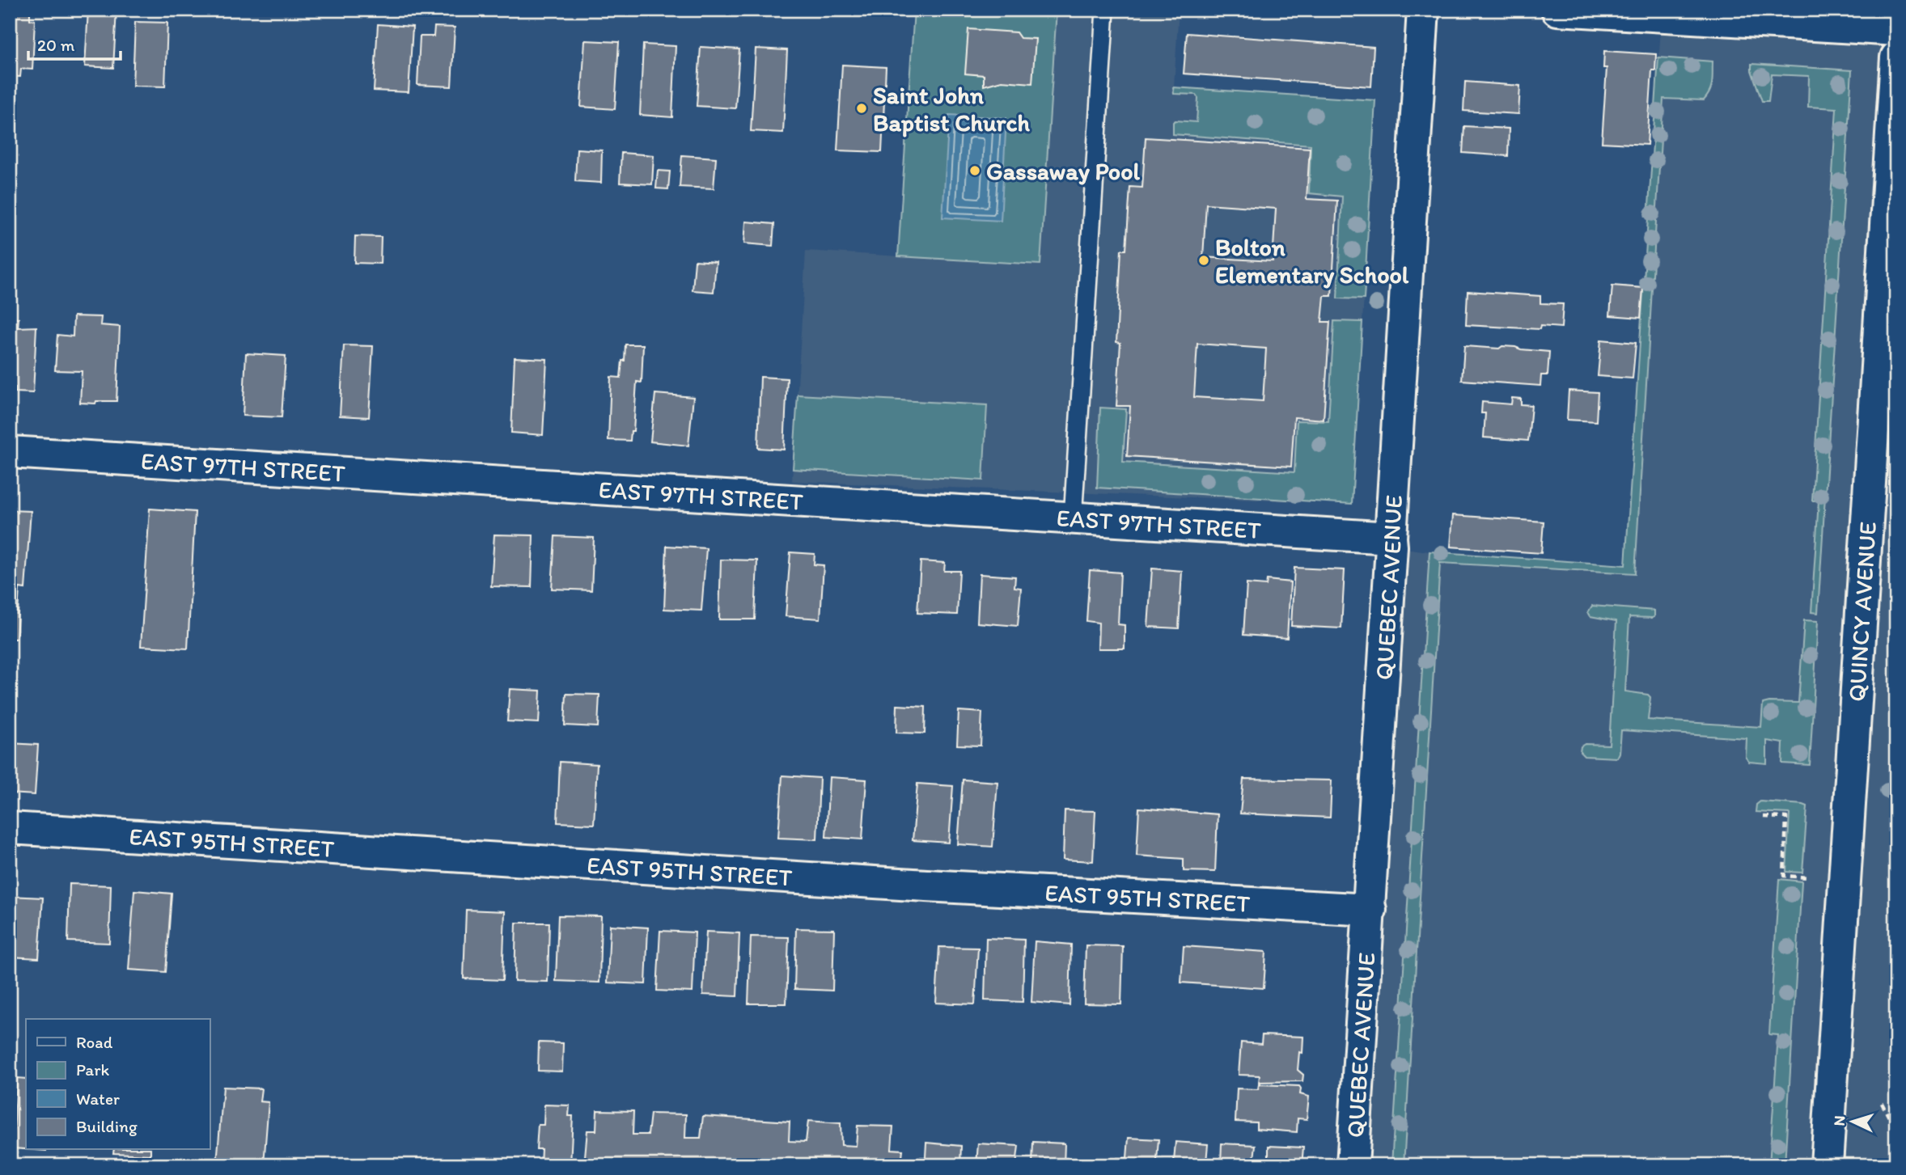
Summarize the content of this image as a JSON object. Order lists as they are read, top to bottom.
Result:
{
  "streets": {
    "street": [
      "EAST 97TH STREET",
      "QUEBEC AVENUE",
      "QUINCY AVENUE",
      "EAST 95TH STREET"
    ]
  },
  "crossings": [
    ["EAST 97TH STREET", "QUEBEC AVENUE"],
    ["QUEBEC AVENUE", "EAST 95TH STREET"]
  ],
  "places": ["Saint John Baptist Church", "Gassaway Pool", "Bolton Elementary School"],
  "legend": [
    "Road",
    "Park",
    "Water",
    "Building"
  ],
  "scale_bar": "20 m",
  "north": "left"
}
